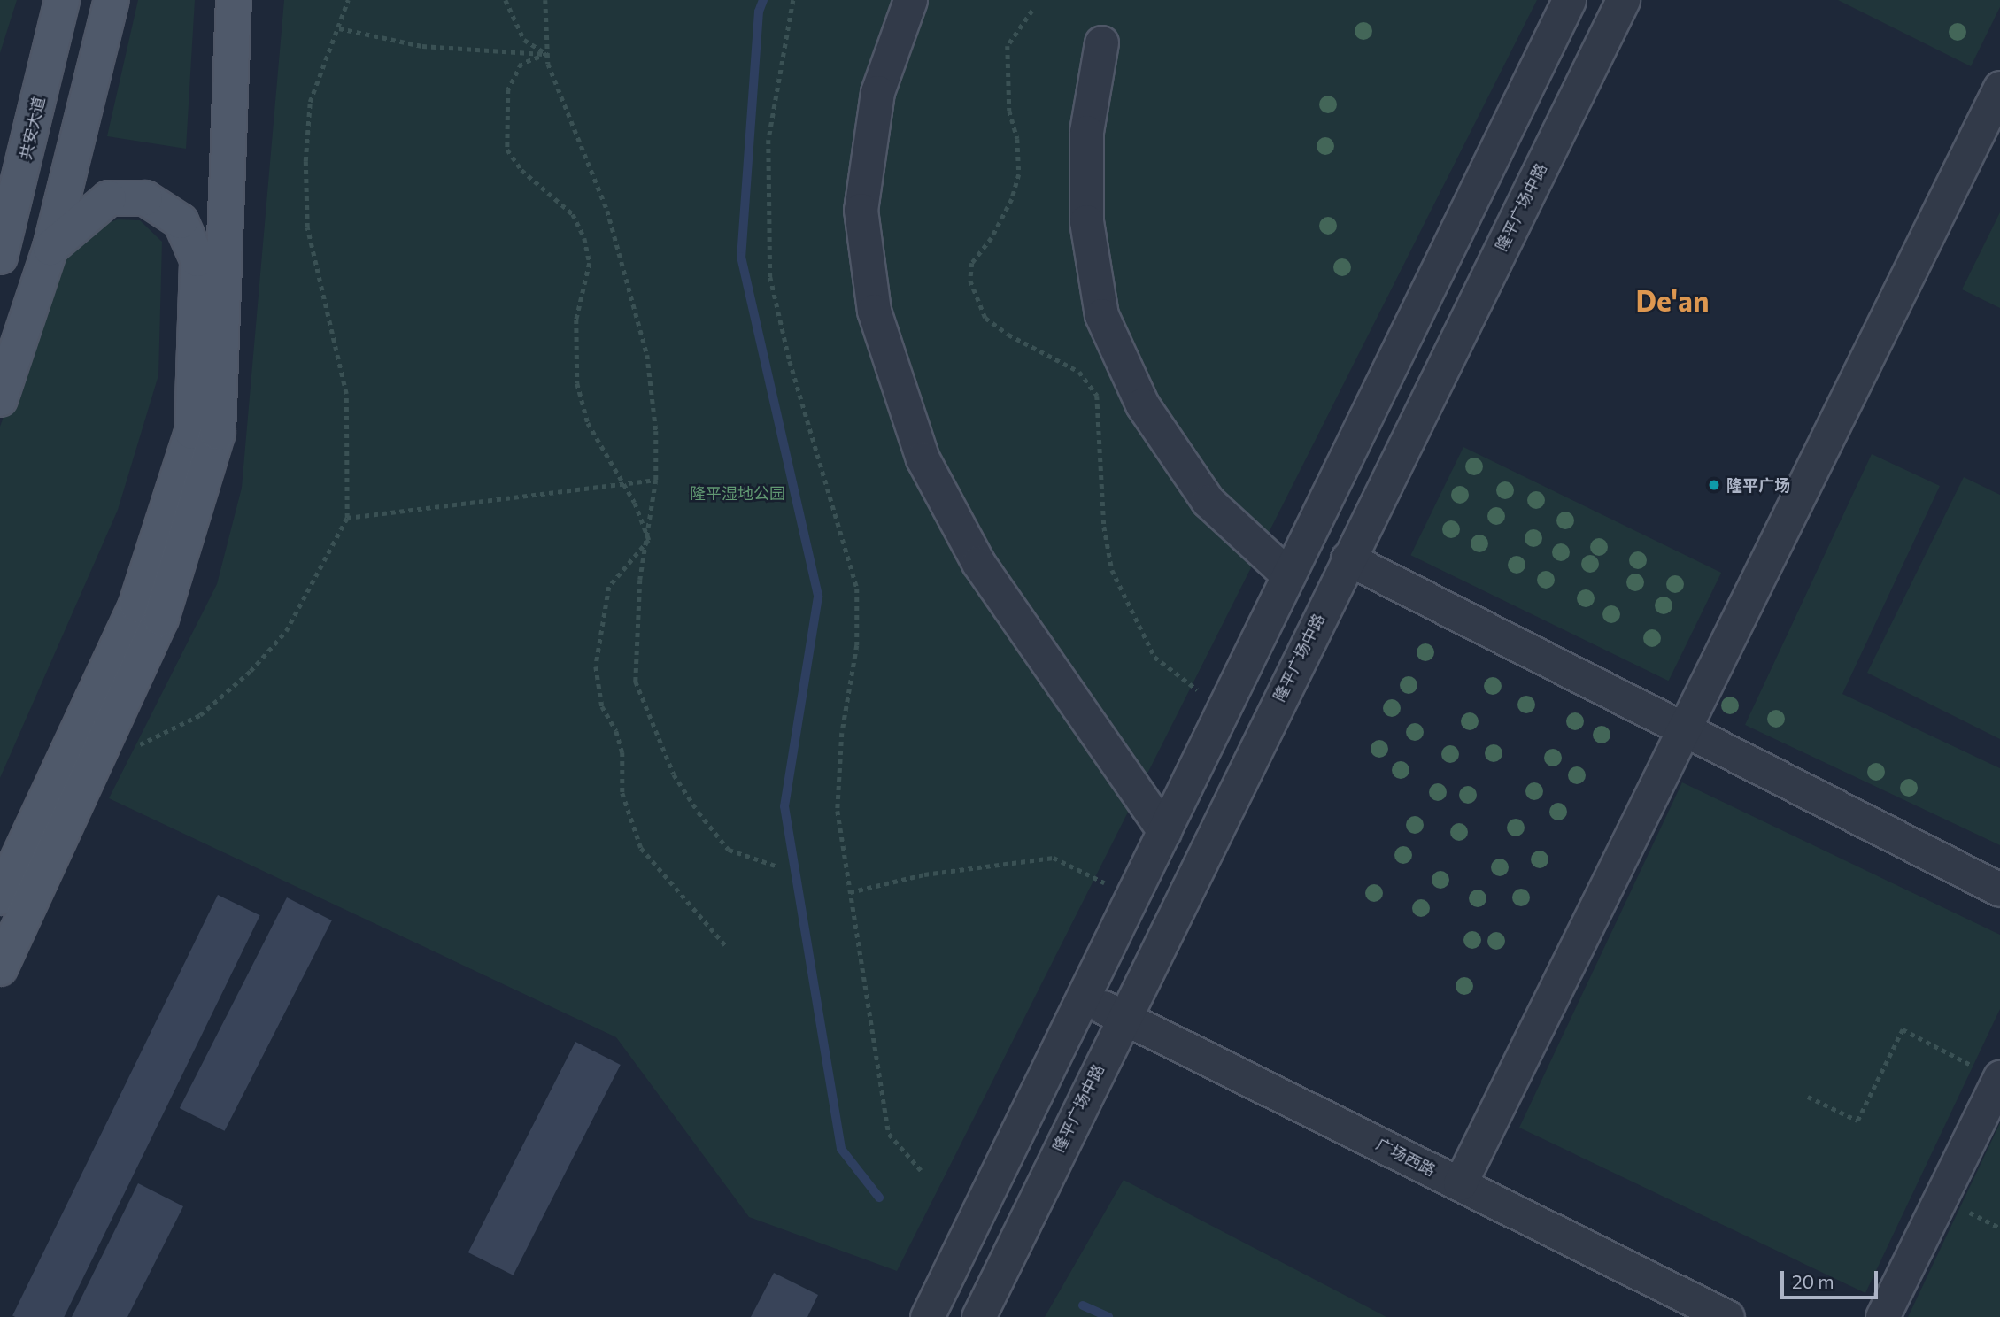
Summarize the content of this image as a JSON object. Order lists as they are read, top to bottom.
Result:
{
  "streets": {
    "main road": ["共安大道"],
    "street": ["隆平广场中路", "广场西路"]
  },
  "crossings": [
    ["隆平广场中路", "广场西路"]
  ],
  "districts": ["De'an"],
  "parks": ["隆平湿地公园"],
  "places": ["隆平广场"],
  "scale_bar": "20 m"
}
